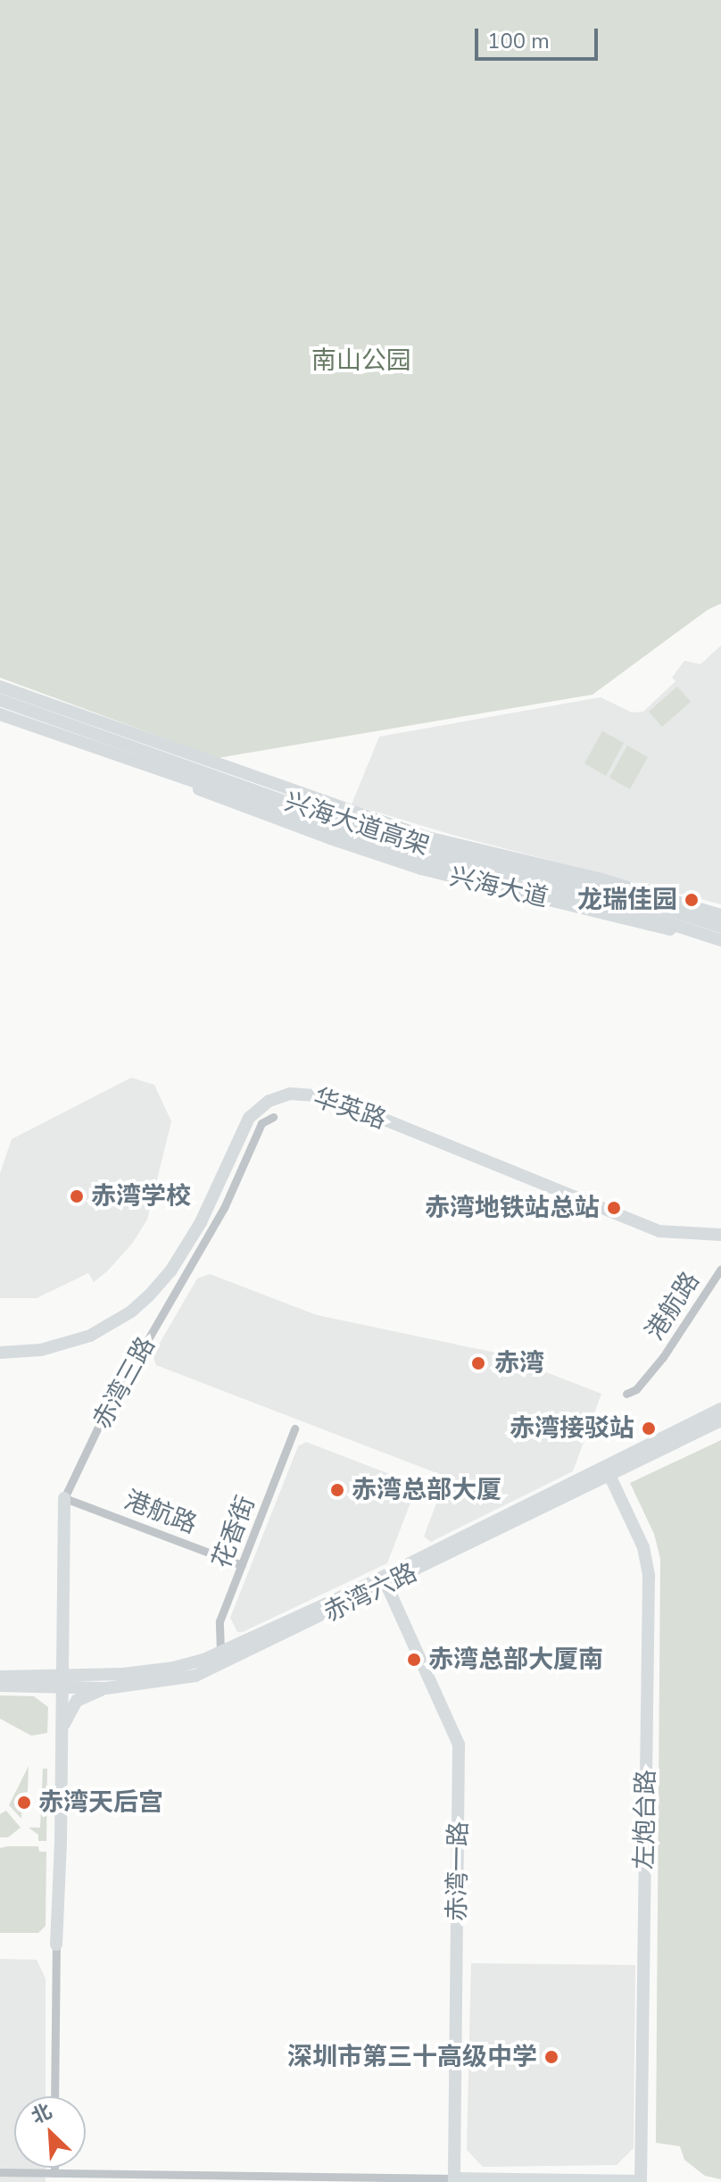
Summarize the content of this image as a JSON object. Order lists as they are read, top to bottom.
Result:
{
  "streets": {
    "street": [
      "兴海大道高架",
      "兴海大道",
      "华英路",
      "港航路",
      "赤湾三路",
      "花香街",
      "赤湾六路",
      "左炮台路",
      "赤湾一路"
    ]
  },
  "crossings": [
    ["兴海大道高架", "兴海大道"],
    ["港航路", "赤湾三路"],
    ["港航路", "花香街"],
    ["赤湾三路", "赤湾六路"],
    ["花香街", "赤湾六路"],
    ["赤湾六路", "左炮台路"],
    ["赤湾六路", "赤湾一路"]
  ],
  "parks": ["南山公园"],
  "places": [
    "龙瑞佳园",
    "赤湾学校",
    "赤湾地铁站总站",
    "赤湾",
    "赤湾接驳站",
    "赤湾总部大厦",
    "赤湾总部大厦南",
    "赤湾天后宫",
    "深圳市第三十高级中学"
  ],
  "scale_bar": "100 m",
  "north": "top left"
}
